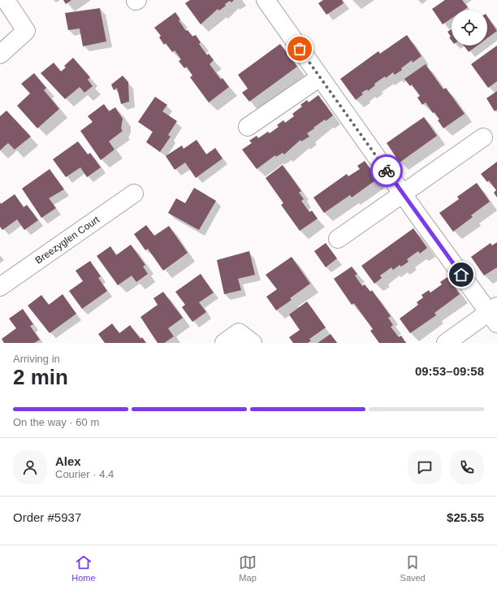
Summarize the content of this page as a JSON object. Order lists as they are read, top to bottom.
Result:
{
  "streets": {
    "street": ["Breezyglen Court"]
  },
  "page": {
    "heading": ["2 min", "Arriving in", "09:53–09:58"],
    "panel": [
      "Alex",
      "Courier · 4.4",
      "Order #5937",
      "$25.55"
    ],
    "bar": "On the way · 60 m",
    "tabs": ["Home", "Map", "Saved"]
  }
}
